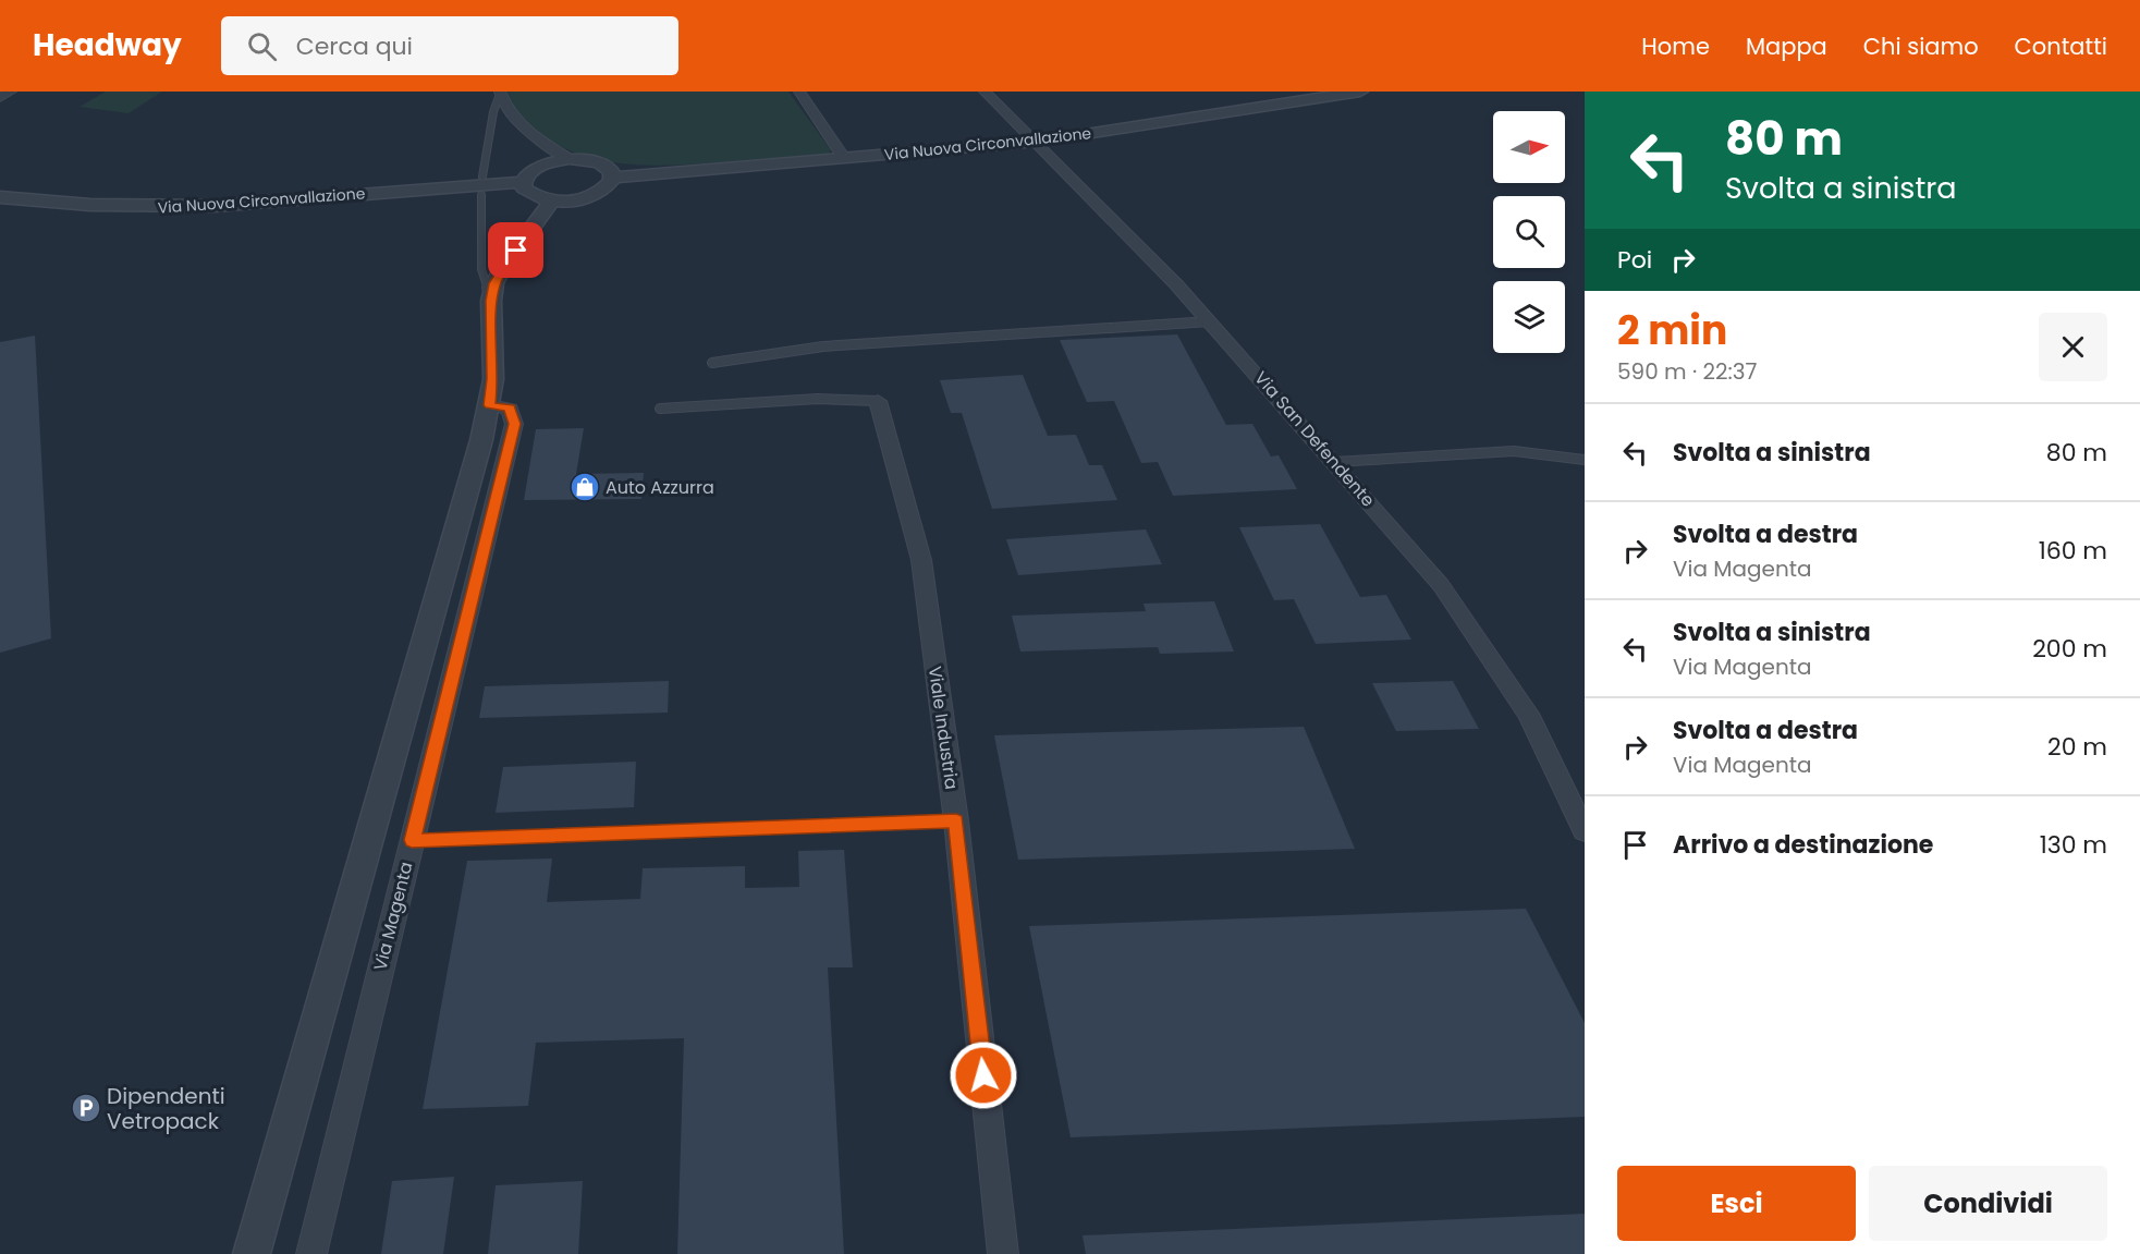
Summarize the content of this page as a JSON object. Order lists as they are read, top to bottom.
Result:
{
  "streets": {
    "street": [
      "Via Nuova Circonvallazione",
      "Via San Defendente",
      "Viale Industria",
      "Via Magenta"
    ]
  },
  "crossings": [
    ["Via Nuova Circonvallazione", "Via San Defendente"]
  ],
  "places": {
    "shop": ["Auto Azzurra"],
    "parking": ["Dipendenti Vetropack"]
  },
  "north": "right",
  "page": {
    "header": "Headway",
    "search": "Cerca qui",
    "nav": [
      "Home",
      "Mappa",
      "Chi siamo",
      "Contatti"
    ],
    "turn": ["80 m", "Svolta a sinistra"],
    "then": "Poi",
    "heading": ["2 min", "590 m · 22:37"],
    "list": [
      {
        "name": "Svolta a sinistra",
        "value": "80 m"
      },
      {
        "name": "Svolta a destra",
        "note": "Via Magenta",
        "value": "160 m"
      },
      {
        "name": "Svolta a sinistra",
        "note": "Via Magenta",
        "value": "200 m"
      },
      {
        "name": "Svolta a destra",
        "note": "Via Magenta",
        "value": "20 m"
      },
      {
        "name": "Arrivo a destinazione",
        "value": "130 m"
      }
    ],
    "buttons": ["Esci", "Condividi"]
  }
}
